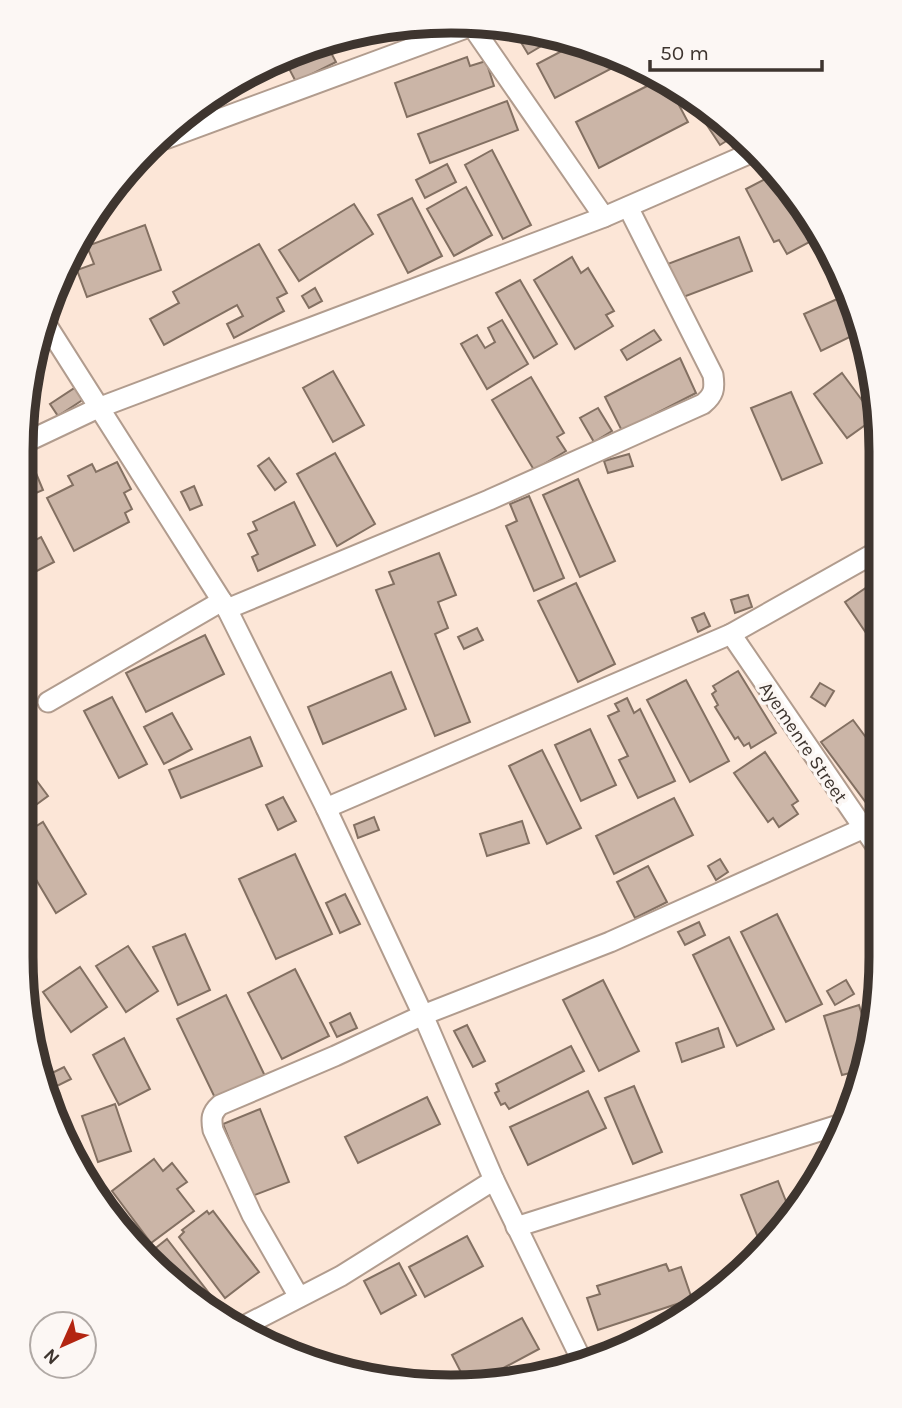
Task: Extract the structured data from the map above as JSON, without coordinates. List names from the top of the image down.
{
  "streets": {
    "street": ["Ayemenre Street"]
  },
  "scale_bar": "50 m",
  "north": "bottom left"
}
